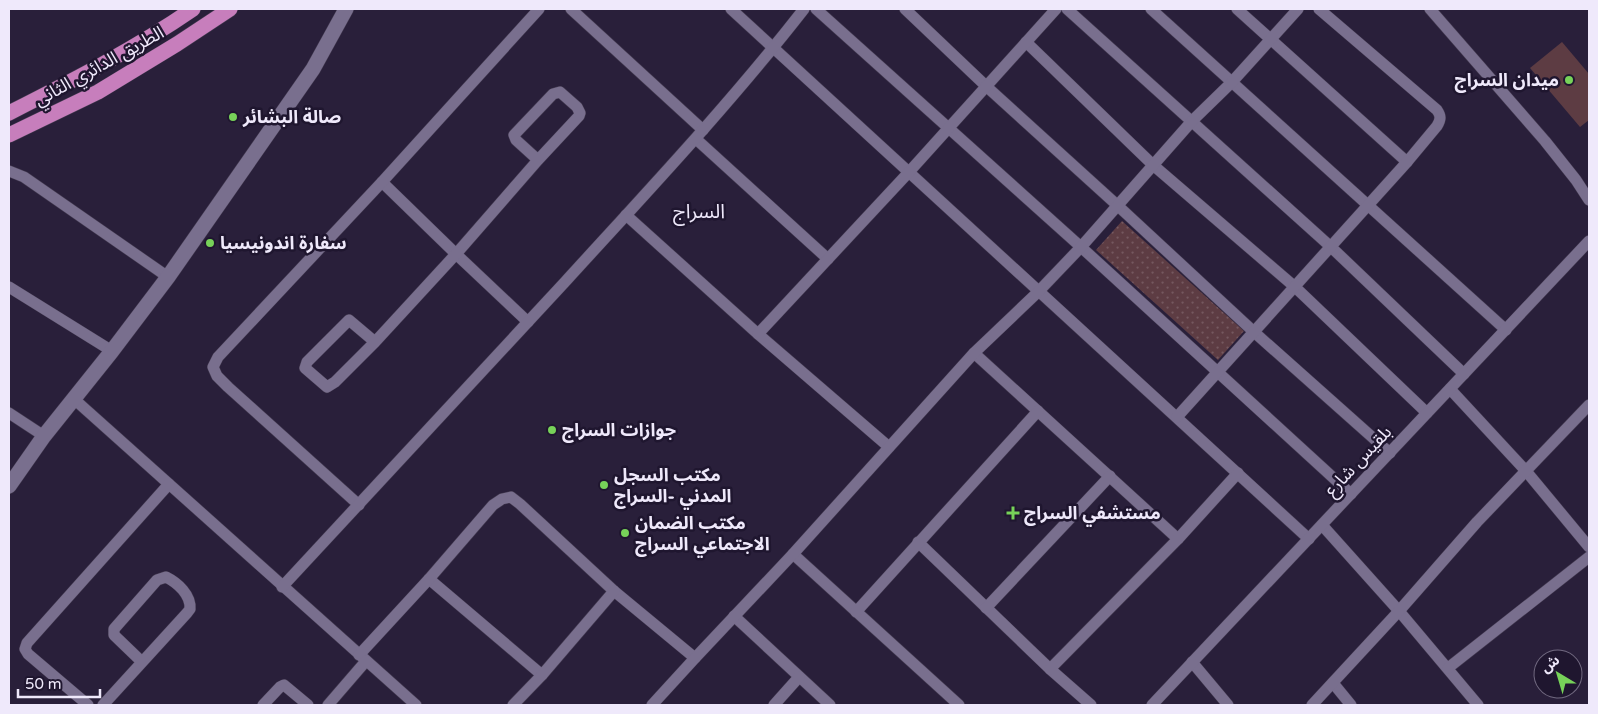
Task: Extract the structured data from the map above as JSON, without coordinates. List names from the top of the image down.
{
  "streets": {
    "highway": ["الطريق الدائري الثاني"],
    "street": ["بلقيس شارع"]
  },
  "districts": ["السراج"],
  "places": {
    "other": [
      "ميدان السراج",
      "صالة البشائر",
      "سفارة اندونيسيا",
      "جوازات السراج",
      "مكتب السجل المدني -السراج",
      "مكتب الضمان الاجتماعي السراج"
    ],
    "health": ["مستشفي السراج"]
  },
  "scale_bar": "50 m",
  "north": "top left"
}
